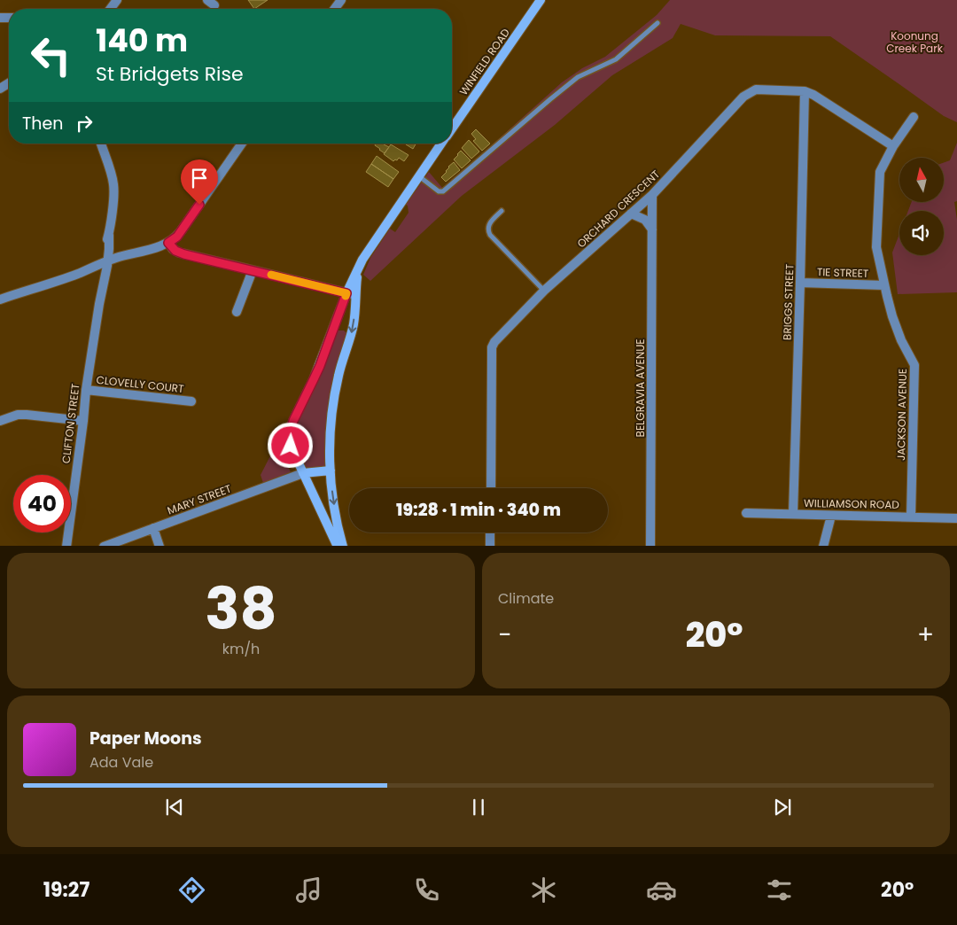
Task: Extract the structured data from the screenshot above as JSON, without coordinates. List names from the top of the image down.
{
  "streets": {
    "street": [
      "WINFIELD ROAD",
      "ORCHARD CRESCENT",
      "TIE STREET",
      "BRIGGS STREET",
      "CLOVELLY COURT",
      "BELGRAVIA AVENUE",
      "JACKSON AVENUE",
      "CLIFTON STREET",
      "MARY STREET",
      "WILLIAMSON ROAD"
    ]
  },
  "crossings": [
    ["WINFIELD ROAD", "MARY STREET"],
    ["ORCHARD CRESCENT", "BRIGGS STREET"],
    ["ORCHARD CRESCENT", "BELGRAVIA AVENUE"],
    ["ORCHARD CRESCENT", "JACKSON AVENUE"],
    ["TIE STREET", "BRIGGS STREET"],
    ["TIE STREET", "JACKSON AVENUE"],
    ["BRIGGS STREET", "WILLIAMSON ROAD"],
    ["CLOVELLY COURT", "CLIFTON STREET"],
    ["JACKSON AVENUE", "WILLIAMSON ROAD"]
  ],
  "parks": ["Koonung Creek Park"],
  "north": "top",
  "page": {
    "turn": ["140 m", "St Bridgets Rise"],
    "then": "Then",
    "limit": "40",
    "trip": "19:28 · 1 min · 340 m",
    "tile": [
      ["38", "km/h"],
      "Climate"
    ],
    "heat": ["−", "20°", "+"],
    "song": ["Paper Moons", "Ada Vale"],
    "tabs": ["19:27", "20°"]
  }
}
